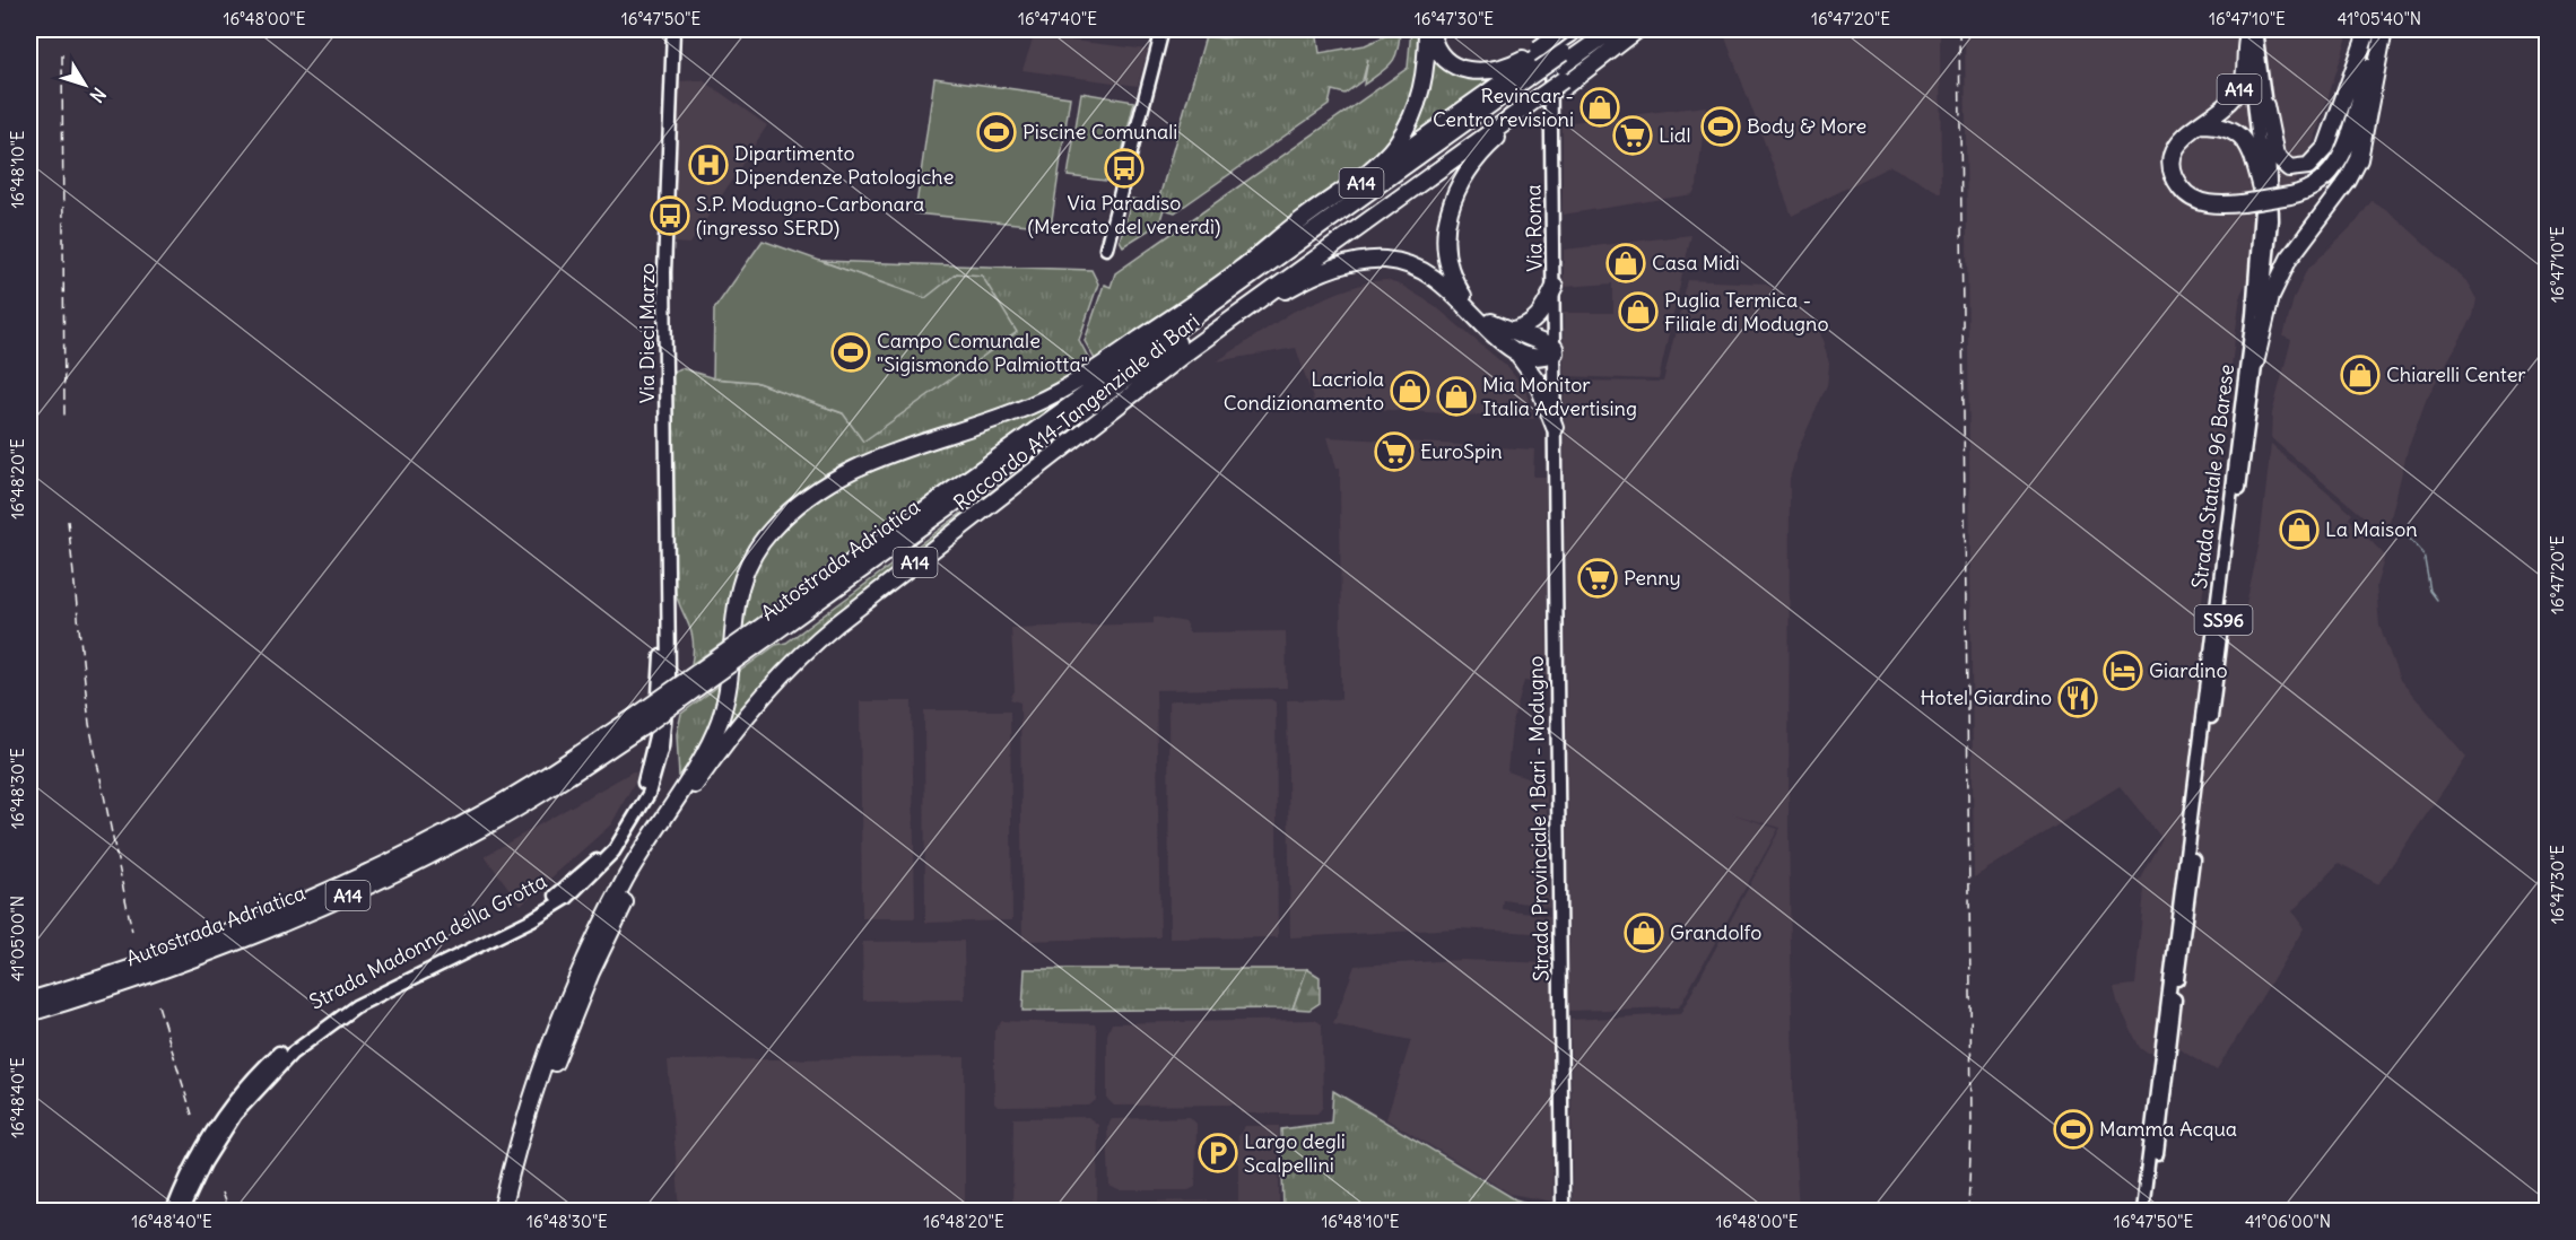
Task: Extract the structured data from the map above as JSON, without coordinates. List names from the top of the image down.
{
  "streets": {
    "highway": ["A14", "Raccordo A14-Tangenziale di Bari", "Autostrada Adriatica"],
    "main road": [
      "Via Roma",
      "Via Dieci Marzo",
      "Strada Statale 96 Barese",
      "SS96",
      "Strada Provinciale 1 Bari - Modugno",
      "Strada Madonna della Grotta"
    ]
  },
  "crossings": [
    ["A14", "Via Roma"],
    ["A14", "Raccordo A14-Tangenziale di Bari"],
    ["A14", "Strada Statale 96 Barese"],
    ["Via Roma", "Raccordo A14-Tangenziale di Bari"],
    ["Via Roma", "Strada Provinciale 1 Bari - Modugno"],
    ["Via Dieci Marzo", "Strada Madonna della Grotta"],
    ["Raccordo A14-Tangenziale di Bari", "Autostrada Adriatica"]
  ],
  "places": {
    "shop": [
      "Revincar - Centro revisioni",
      "Casa Midì",
      "Puglia Termica - Filiale di Modugno",
      "Chiarelli Center",
      "Lacriola Condizionamento",
      "Mia Monitor Italia Advertising",
      "La Maison",
      "Grandolfo"
    ],
    "sports": [
      "Body & More",
      "Piscine Comunali",
      "Campo Comunale \"Sigismondo Palmiotta\"",
      "Mamma Acqua"
    ],
    "supermarket": ["Lidl", "EuroSpin", "Penny"],
    "hospital": ["Dipartimento Dipendenze Patologiche"],
    "bus stop": ["Via Paradiso (Mercato del venerdì)", "S.P. Modugno-Carbonara (ingresso SERD)"],
    "hotel": ["Giardino"],
    "restaurant": ["Hotel Giardino"],
    "parking": ["Largo degli Scalpellini"]
  },
  "north": "bottom right",
  "coordinates": [
    "16°48'00\"E",
    "16°47'50\"E",
    "16°47'40\"E",
    "16°47'30\"E",
    "16°47'20\"E",
    "16°47'10\"E",
    "41°05'40\"N",
    "16°48'10\"E",
    "16°48'20\"E",
    "16°48'30\"E",
    "41°05'00\"N",
    "16°48'40\"E",
    "41°06'00\"N"
  ]
}
